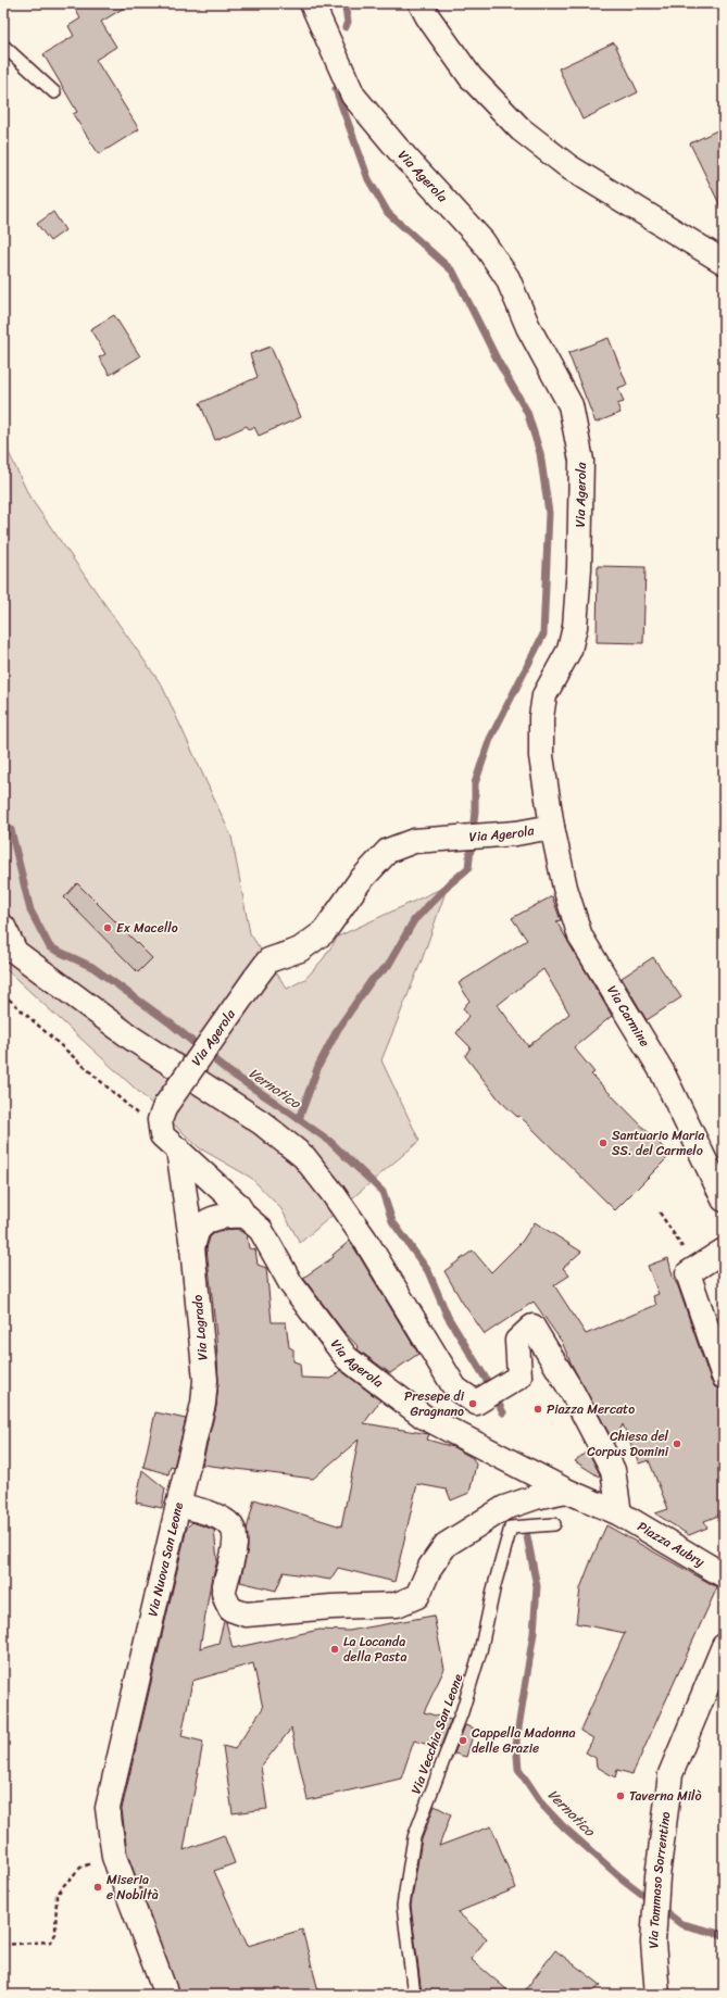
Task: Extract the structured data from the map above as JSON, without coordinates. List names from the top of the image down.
{
  "streets": {
    "street": [
      "Via Agerola",
      "Via Carmine",
      "Via Logrado",
      "Piazza Aubry",
      "Via Nuova San Leone",
      "Via Tommaso Sorrentino"
    ],
    "lane": ["Via Vecchia San Leone"]
  },
  "crossings": [
    ["Via Agerola", "Via Carmine"],
    ["Via Agerola", "Via Logrado"],
    ["Via Agerola", "Via Nuova San Leone"],
    ["Via Logrado", "Via Nuova San Leone"]
  ],
  "water": ["Vernotico"],
  "places": [
    "Ex Macello",
    "Santuario Maria SS. del Carmelo",
    "Presepe di Gragnano",
    "Piazza Mercato",
    "Chiesa del Corpus Domini",
    "La Locanda della Pasta",
    "Cappella Madonna delle Grazie",
    "Taverna Milò",
    "Miseria e Nobiltà"
  ]
}
